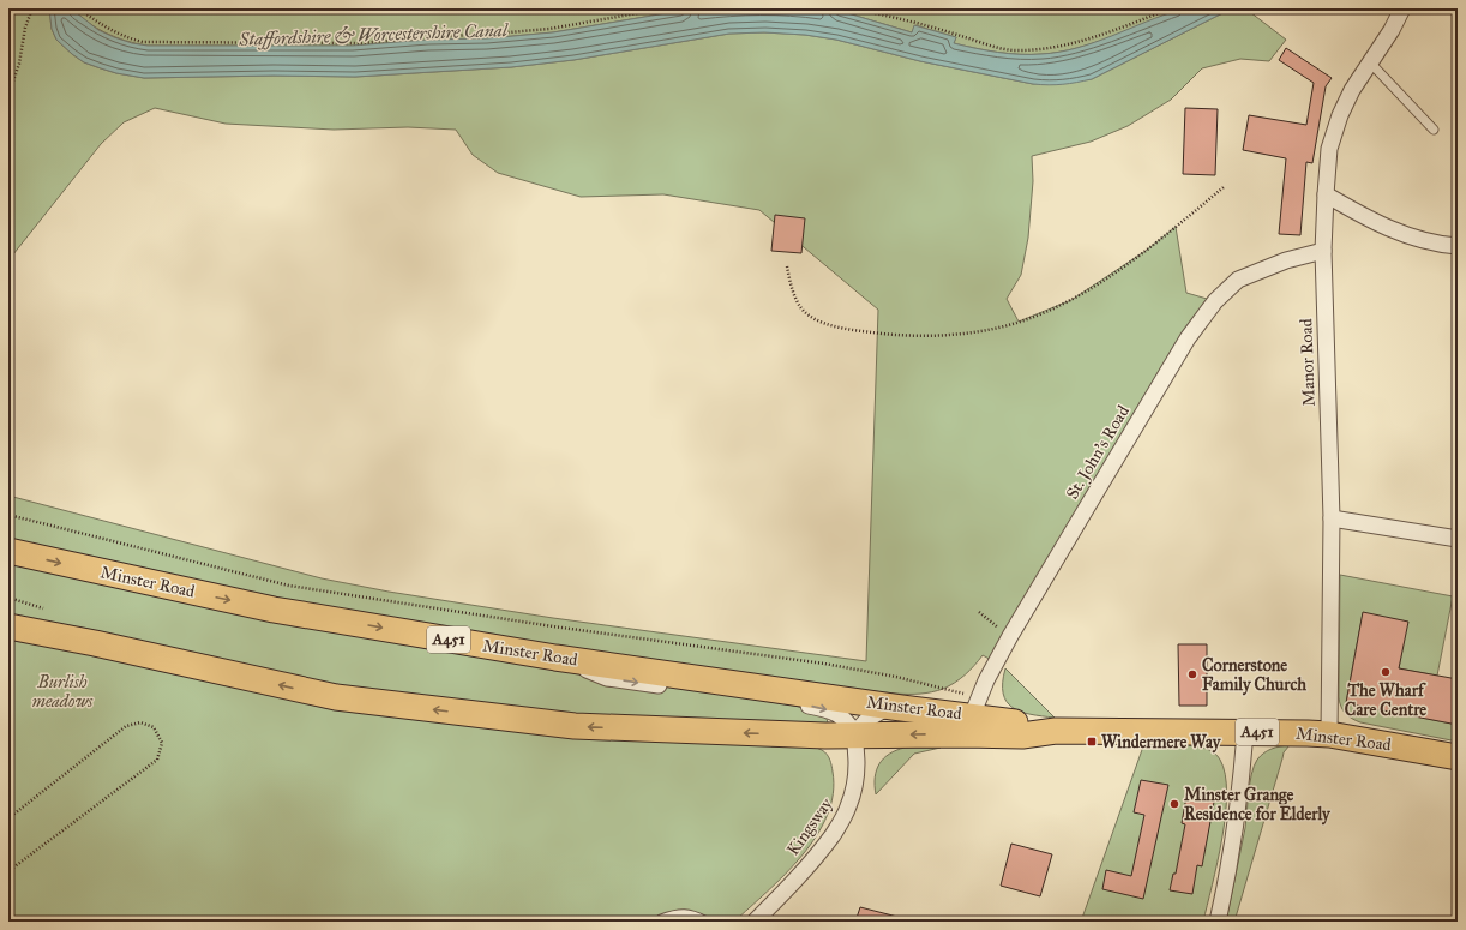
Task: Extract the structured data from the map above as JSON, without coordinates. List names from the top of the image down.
{
  "streets": {
    "main road": ["Minster Road", "A451"],
    "street": ["Manor Road", "St. John's Road", "Kingsway"]
  },
  "crossings": [
    ["Manor Road", "St. John's Road"],
    ["Manor Road", "Minster Road"],
    ["St. John's Road", "Minster Road"],
    ["Minster Road", "Kingsway"]
  ],
  "water": ["Staffordshire & Worcestershire Canal"],
  "parks": ["Burlish meadows"],
  "places": {
    "other": ["The Wharf Care Centre", "Cornerstone Family Church", "Minster Grange Residence for Elderly"],
    "transit": ["Windermere Way"]
  }
}
